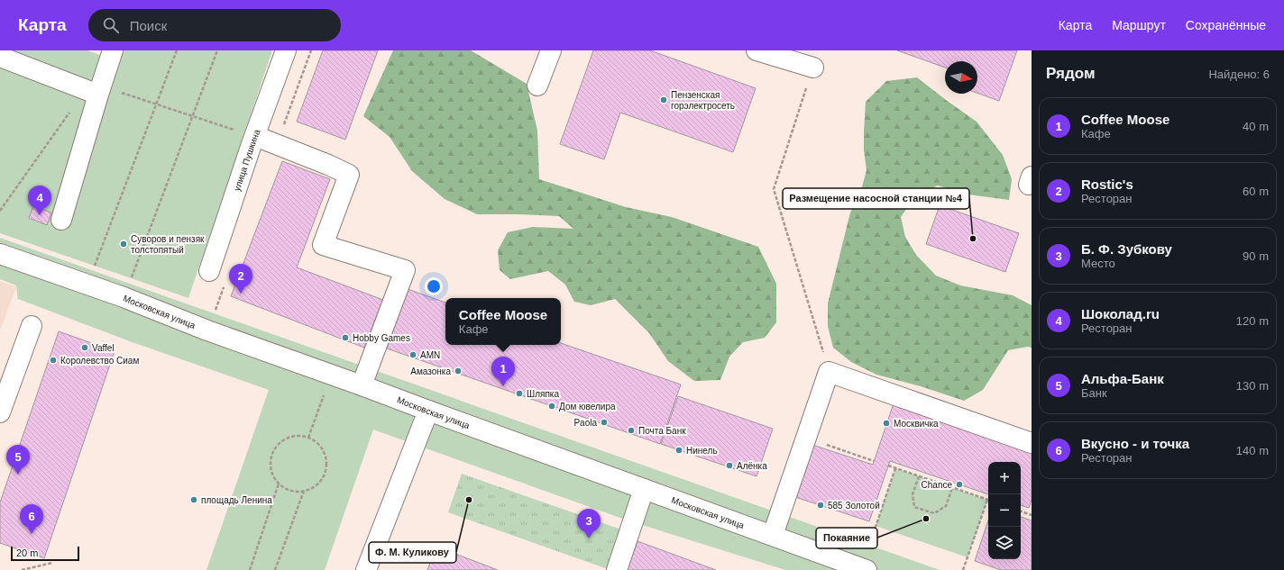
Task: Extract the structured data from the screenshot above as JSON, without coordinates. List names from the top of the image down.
{
  "streets": {
    "street": ["улица Пушкина", "Московская улица"]
  },
  "places": [
    "Пензенская горэлектросеть",
    "Размещение насосной станции №4",
    "Суворов и пензяк толстопятый",
    "Hobby Games",
    "Vaffel",
    "AMN",
    "Королевство Сиам",
    "Амазонка",
    "Шляпка",
    "Дом ювелира",
    "Paola",
    "Москвичка",
    "Почта Банк",
    "Нинель",
    "Алёнка",
    "Chance",
    "площадь Ленина",
    "Ф. М. Куликову",
    "585 Золотой",
    "Покаяние"
  ],
  "scale_bar": "20 m",
  "north": "right",
  "page": {
    "header": "Карта",
    "search": "Поиск",
    "nav": ["Карта", "Маршрут", "Сохранённые"],
    "heading": ["Рядом", "Найдено: 6"],
    "list": [
      {
        "mark": "1",
        "name": "Coffee Moose",
        "note": "Кафе",
        "value": "40 m"
      },
      {
        "mark": "2",
        "name": "Rostic's",
        "note": "Ресторан",
        "value": "60 m"
      },
      {
        "mark": "3",
        "name": "Б. Ф. Зубкову",
        "note": "Место",
        "value": "90 m"
      },
      {
        "mark": "4",
        "name": "Шоколад.ru",
        "note": "Ресторан",
        "value": "120 m"
      },
      {
        "mark": "5",
        "name": "Альфа-Банк",
        "note": "Банк",
        "value": "130 m"
      },
      {
        "mark": "6",
        "name": "Вкусно - и точка",
        "note": "Ресторан",
        "value": "140 m"
      }
    ],
    "pins": [
      "4",
      "2",
      "1",
      "5",
      "6",
      "3"
    ],
    "popup": ["Coffee Moose", "Кафе"],
    "map_buttons": ["+", "−"],
    "scale": "20 m"
  }
}
